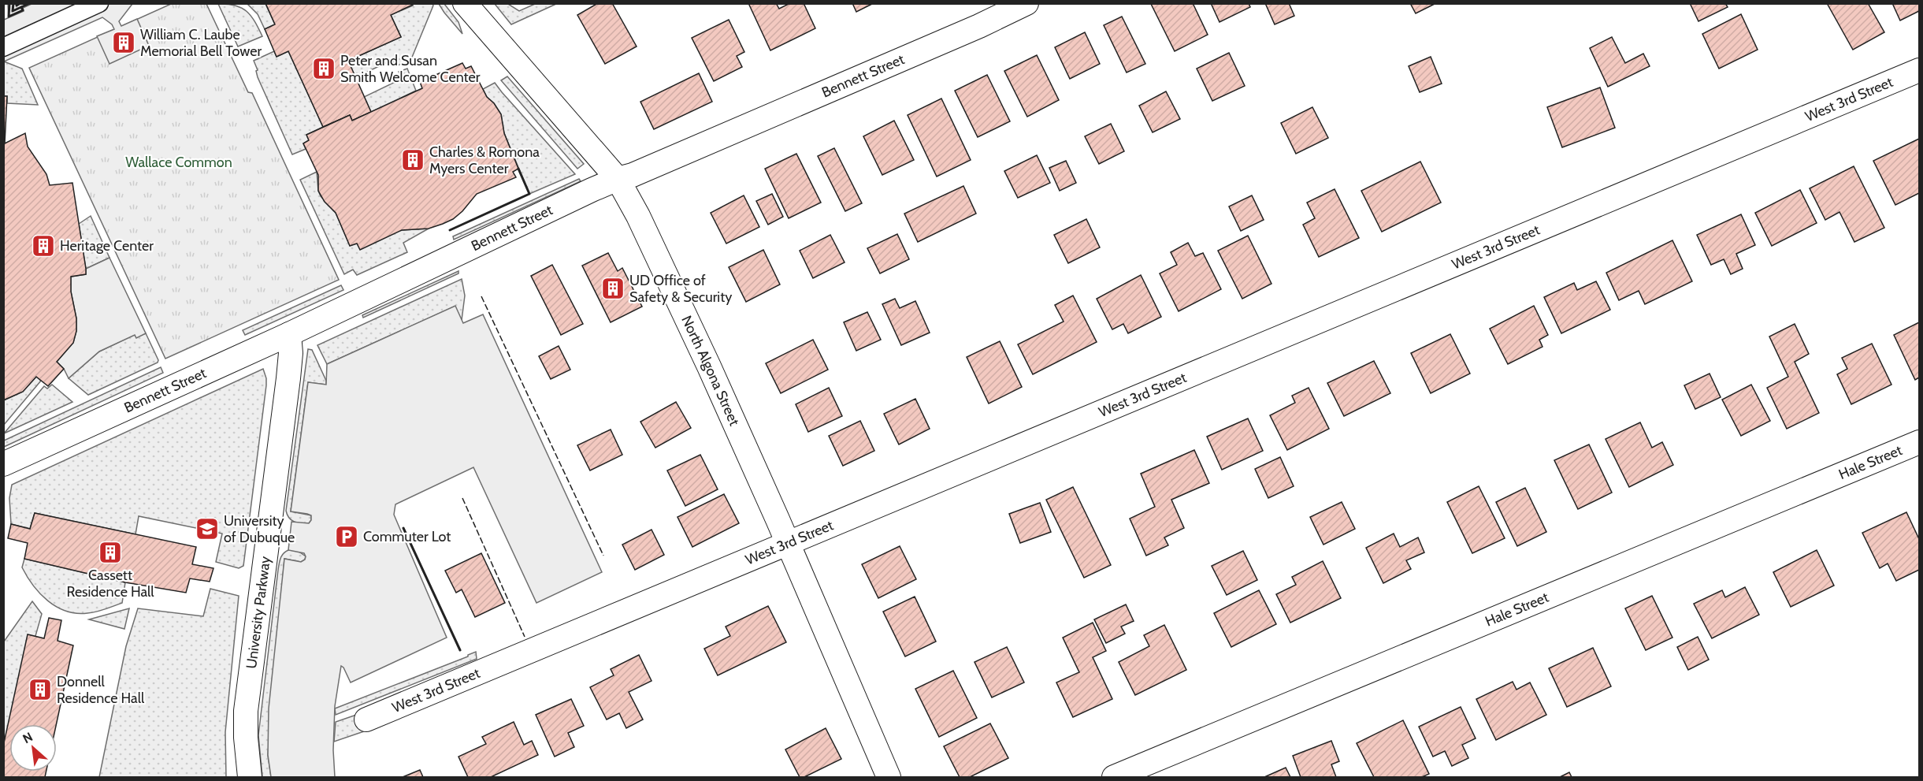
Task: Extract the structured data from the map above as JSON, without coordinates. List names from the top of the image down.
{
  "streets": {
    "street": [
      "Bennett Street",
      "West 3rd Street",
      "North Algona Street",
      "Hale Street",
      "University Parkway"
    ]
  },
  "crossings": [
    ["Bennett Street", "North Algona Street"],
    ["Bennett Street", "University Parkway"],
    ["West 3rd Street", "North Algona Street"]
  ],
  "parks": ["Wallace Common"],
  "places": {
    "building": [
      "William C. Laube Memorial Bell Tower",
      "Peter and Susan Smith Welcome Center",
      "Charles & Romona Myers Center",
      "Heritage Center",
      "UD Office of Safety & Security",
      "Cassett Residence Hall",
      "Donnell Residence Hall"
    ],
    "school or university": ["University of Dubuque"],
    "parking": ["Commuter Lot"]
  },
  "north": "top left"
}
